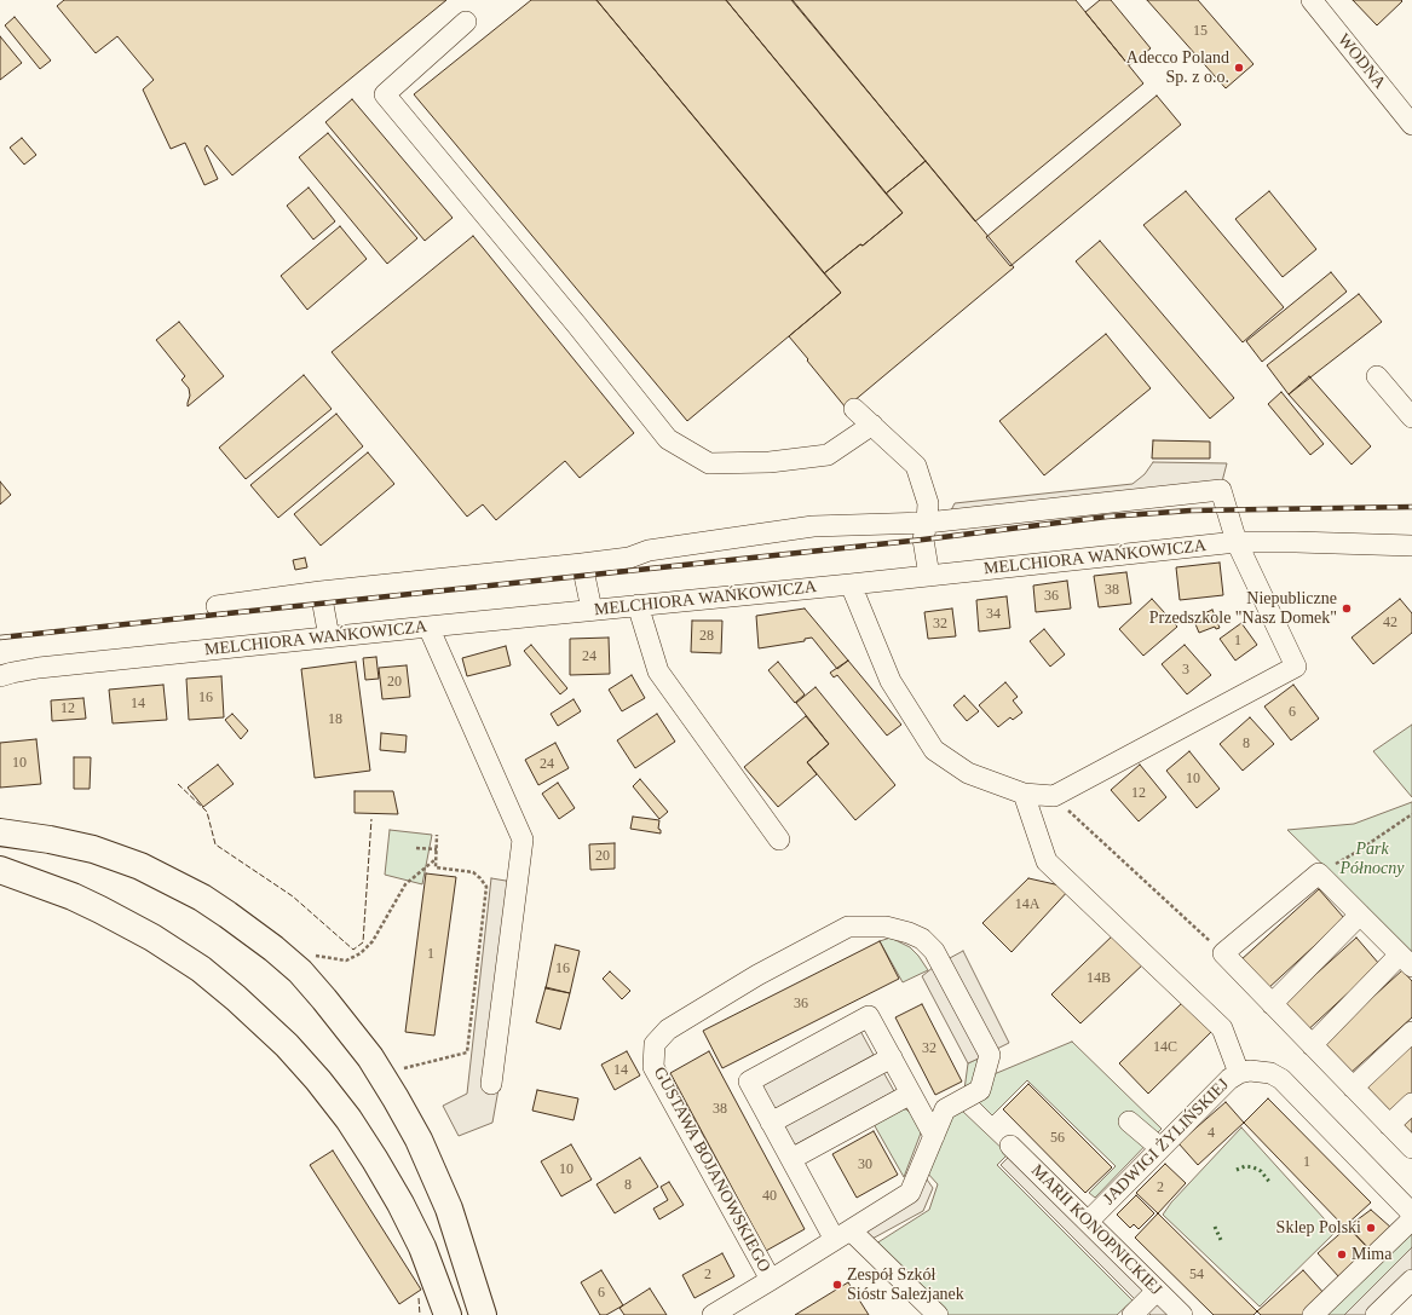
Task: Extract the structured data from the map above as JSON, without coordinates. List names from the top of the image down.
{
  "streets": {
    "street": [
      "WODNA",
      "MELCHIORA WAŃKOWICZA",
      "JADWIGI ŻYLIŃSKIEJ",
      "GUSTAWA BOJANOWSKIEGO",
      "MARII KONOPNICKIEJ"
    ]
  },
  "crossings": [
    ["JADWIGI ŻYLIŃSKIEJ", "MARII KONOPNICKIEJ"]
  ],
  "parks": ["Park Północny"],
  "places": [
    "Adecco Poland Sp. z o.o.",
    "Niepubliczne Przedszkole \"Nasz Domek\"",
    "Sklep Polski",
    "Mima",
    "Zespół Szkół Sióstr Salezjanek"
  ],
  "house_numbers": [
    "15",
    "38",
    "36",
    "34",
    "42",
    "32",
    "28",
    "1",
    "24",
    "3",
    "20",
    "16",
    "14",
    "12",
    "6",
    "18",
    "8",
    "10",
    "24",
    "10",
    "12",
    "20",
    "14A",
    "1",
    "16",
    "14B",
    "36",
    "14C",
    "32",
    "14",
    "38",
    "4",
    "56",
    "1",
    "30",
    "10",
    "8",
    "2",
    "40",
    "2",
    "54",
    "6"
  ]
}
